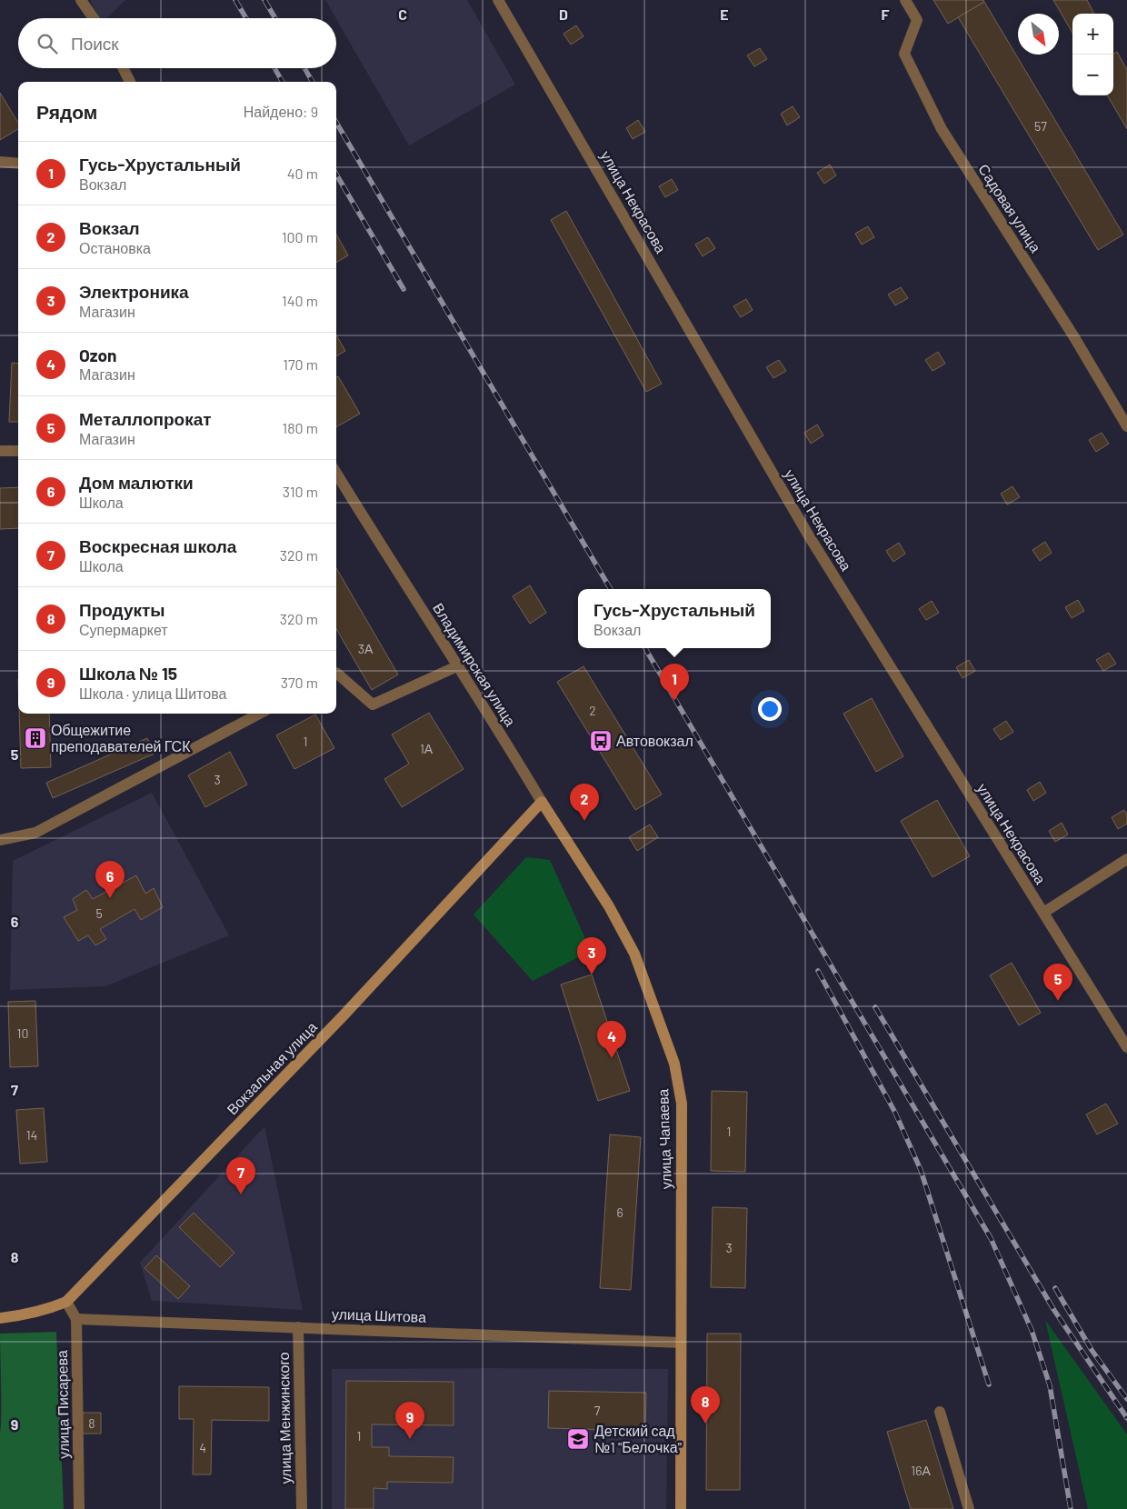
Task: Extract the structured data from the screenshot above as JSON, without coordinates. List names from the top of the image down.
{
  "streets": {
    "main road": ["Вокзальная улица", "улица Чапаева"],
    "street": [
      "улица Некрасова",
      "Садовая улица",
      "Владимирская улица",
      "улица Шитова",
      "улица Писарева",
      "улица Менжинского"
    ]
  },
  "crossings": [
    ["Владимирская улица", "Вокзальная улица"],
    ["Владимирская улица", "улица Чапаева"],
    ["Вокзальная улица", "улица Чапаева"],
    ["Вокзальная улица", "улица Писарева"],
    ["улица Чапаева", "улица Шитова"],
    ["улица Шитова", "улица Писарева"],
    ["улица Шитова", "улица Менжинского"]
  ],
  "places": {
    "building": ["Общежитие преподавателей ГСК"],
    "bus stop": ["Автовокзал"],
    "school or university": ["Детский сад №1 \"Белочка\""]
  },
  "house_numbers": [
    "57",
    "3А",
    "2",
    "1",
    "1А",
    "3",
    "5",
    "10",
    "1",
    "14",
    "6",
    "3",
    "7",
    "8",
    "1",
    "4",
    "16А"
  ],
  "north": "bottom right",
  "page": {
    "map_buttons": ["+", "−"],
    "search": "Поиск",
    "heading": ["Рядом", "Найдено: 9"],
    "list": [
      {
        "mark": "1",
        "name": "Гусь-Хрустальный",
        "note": "Вокзал",
        "value": "40 m"
      },
      {
        "mark": "2",
        "name": "Вокзал",
        "note": "Остановка",
        "value": "100 m"
      },
      {
        "mark": "3",
        "name": "Электроника",
        "note": "Магазин",
        "value": "140 m"
      },
      {
        "mark": "4",
        "name": "Ozon",
        "note": "Магазин",
        "value": "170 m"
      },
      {
        "mark": "5",
        "name": "Металлопрокат",
        "note": "Магазин",
        "value": "180 m"
      },
      {
        "mark": "6",
        "name": "Дом малютки",
        "note": "Школа",
        "value": "310 m"
      },
      {
        "mark": "7",
        "name": "Воскресная школа",
        "note": "Школа",
        "value": "320 m"
      },
      {
        "mark": "8",
        "name": "Продукты",
        "note": "Супермаркет",
        "value": "320 m"
      },
      {
        "mark": "9",
        "name": "Школа № 15",
        "note": "Школа · улица Шитова",
        "value": "370 m"
      }
    ],
    "popup": ["Гусь-Хрустальный", "Вокзал"],
    "pins": [
      "1",
      "2",
      "6",
      "3",
      "5",
      "4",
      "7",
      "8",
      "9"
    ]
  },
  "grid": {
    "columns": [
      "C",
      "D",
      "E",
      "F"
    ],
    "rows": [
      "5",
      "6",
      "7",
      "8",
      "9"
    ]
  }
}
